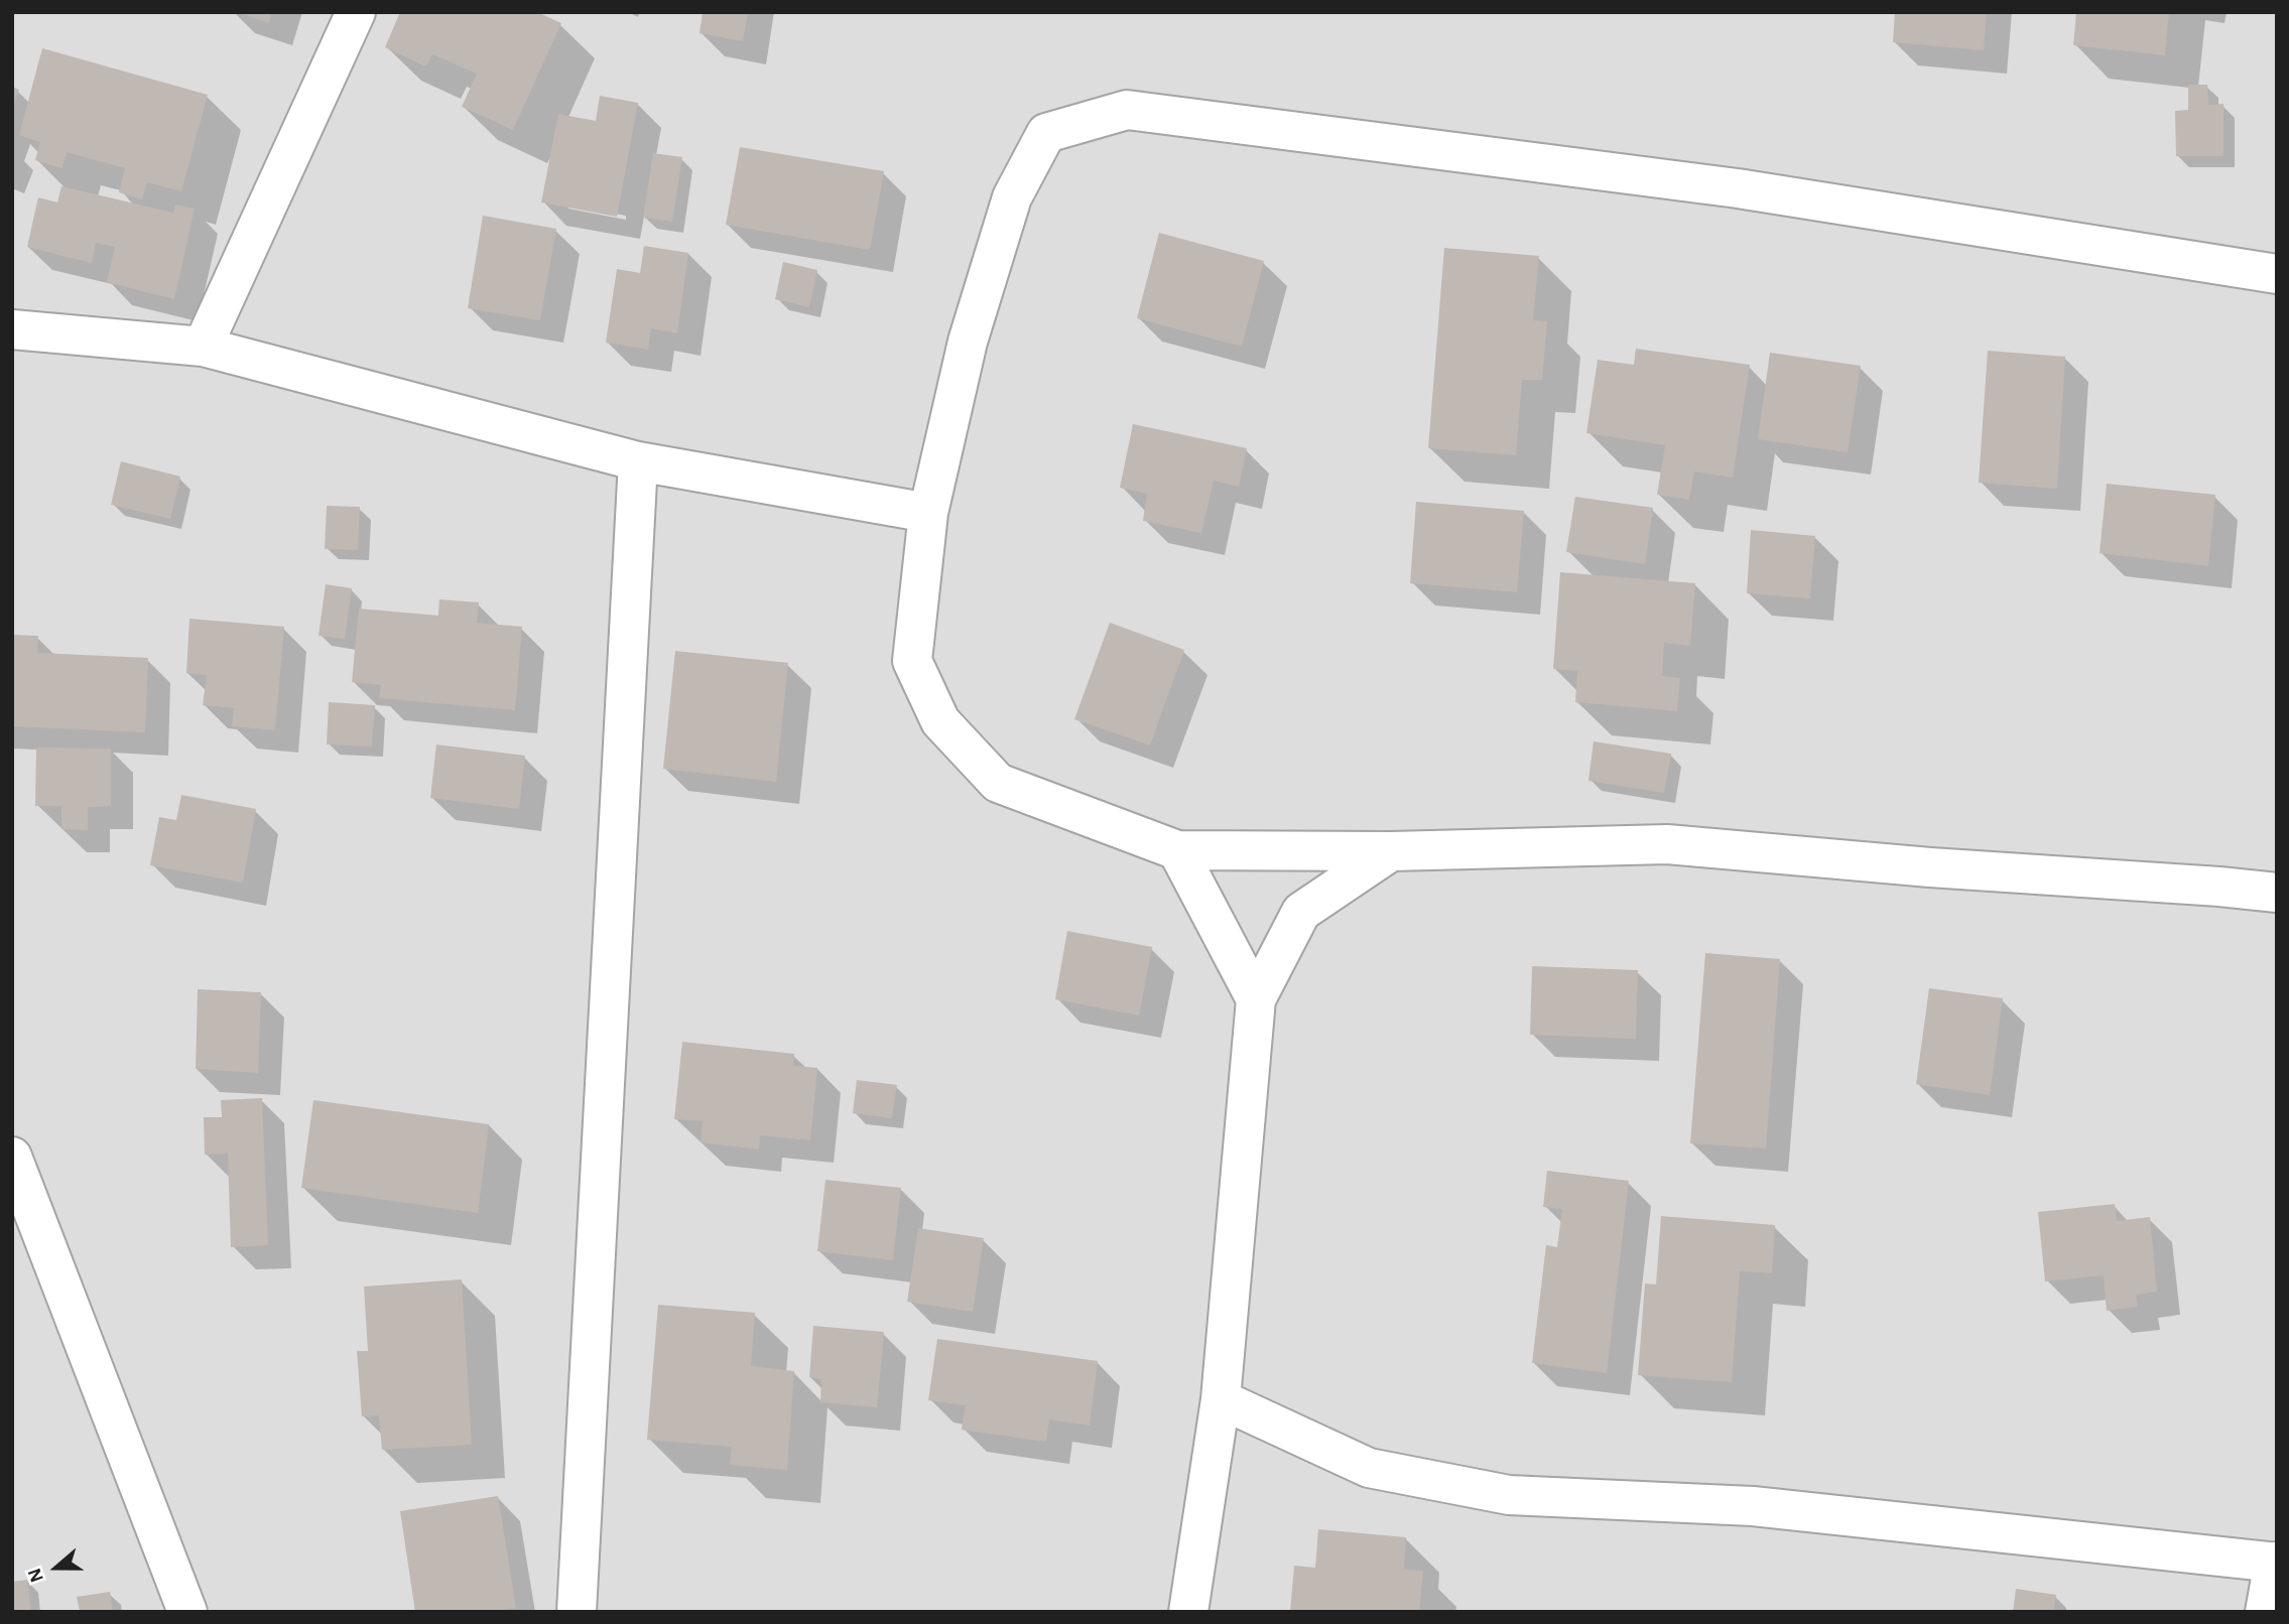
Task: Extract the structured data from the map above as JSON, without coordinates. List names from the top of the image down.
{
  "north": "left"
}
